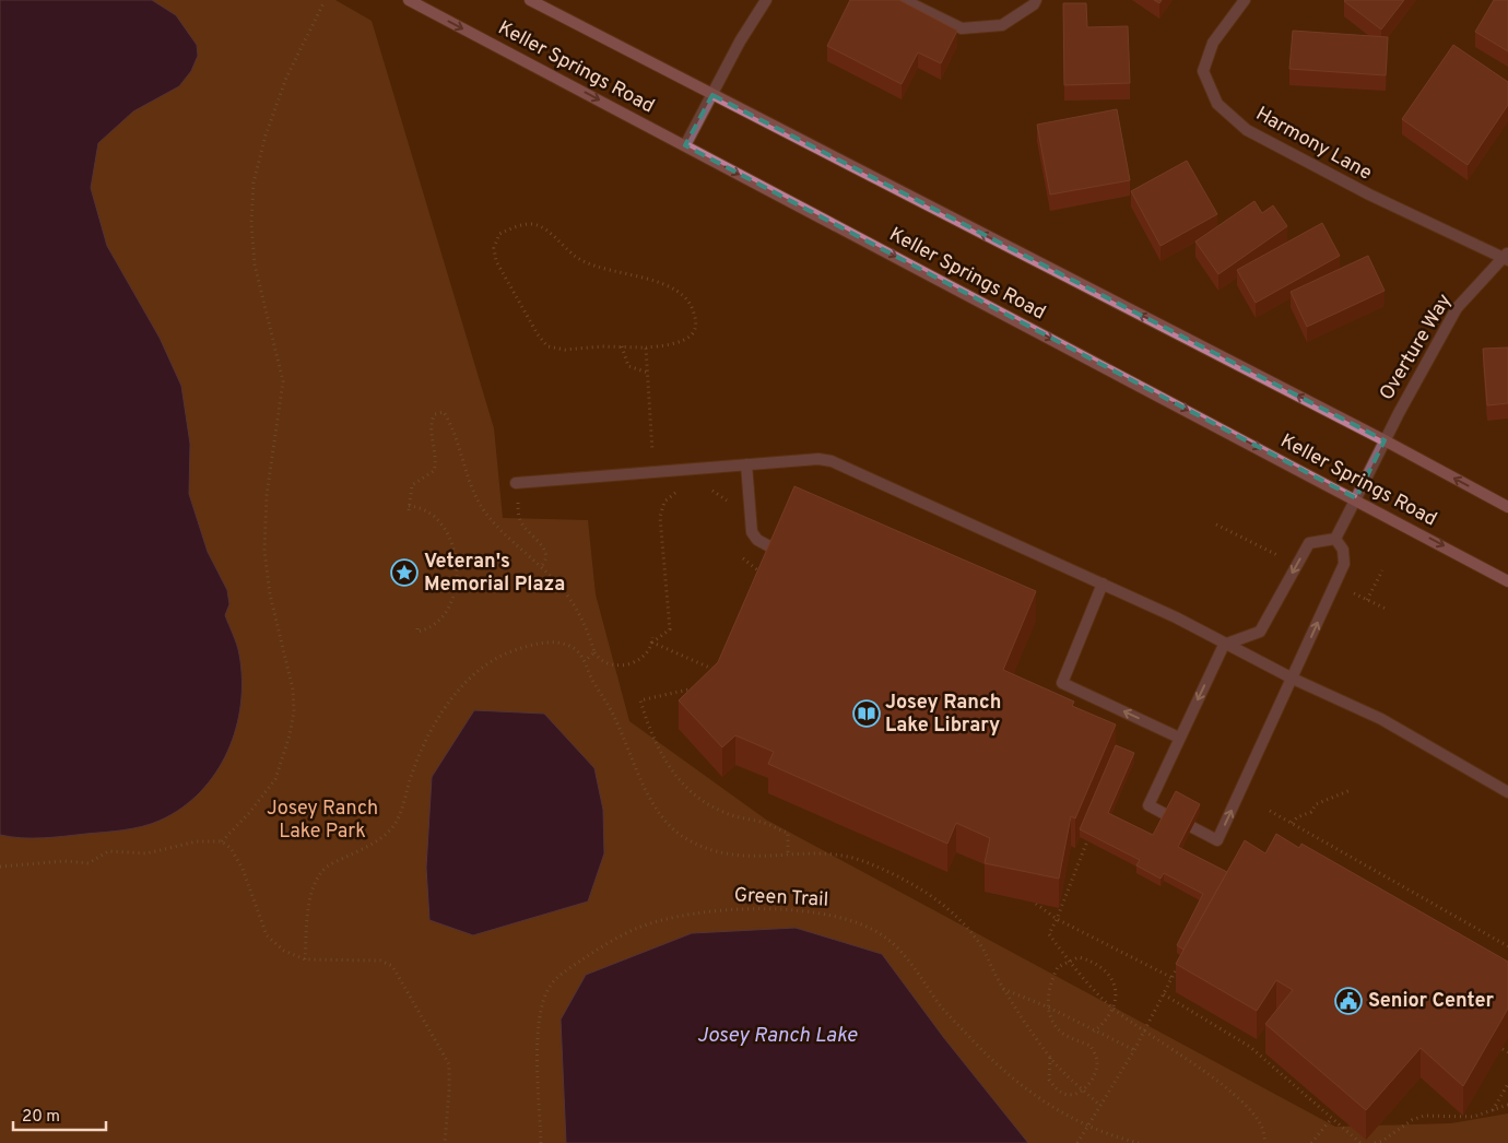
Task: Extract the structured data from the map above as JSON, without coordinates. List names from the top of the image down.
{
  "streets": {
    "main road": ["Keller Springs Road"],
    "street": ["Harmony Lane", "Overture Way"],
    "path": ["Green Trail"]
  },
  "crossings": [
    ["Keller Springs Road", "Overture Way"],
    ["Harmony Lane", "Overture Way"]
  ],
  "water": ["Josey Ranch Lake"],
  "parks": ["Josey Ranch Lake Park"],
  "places": {
    "place": ["Veteran's Memorial Plaza"],
    "library": ["Josey Ranch Lake Library"],
    "public building": ["Senior Center"]
  },
  "scale_bar": "20 m"
}
